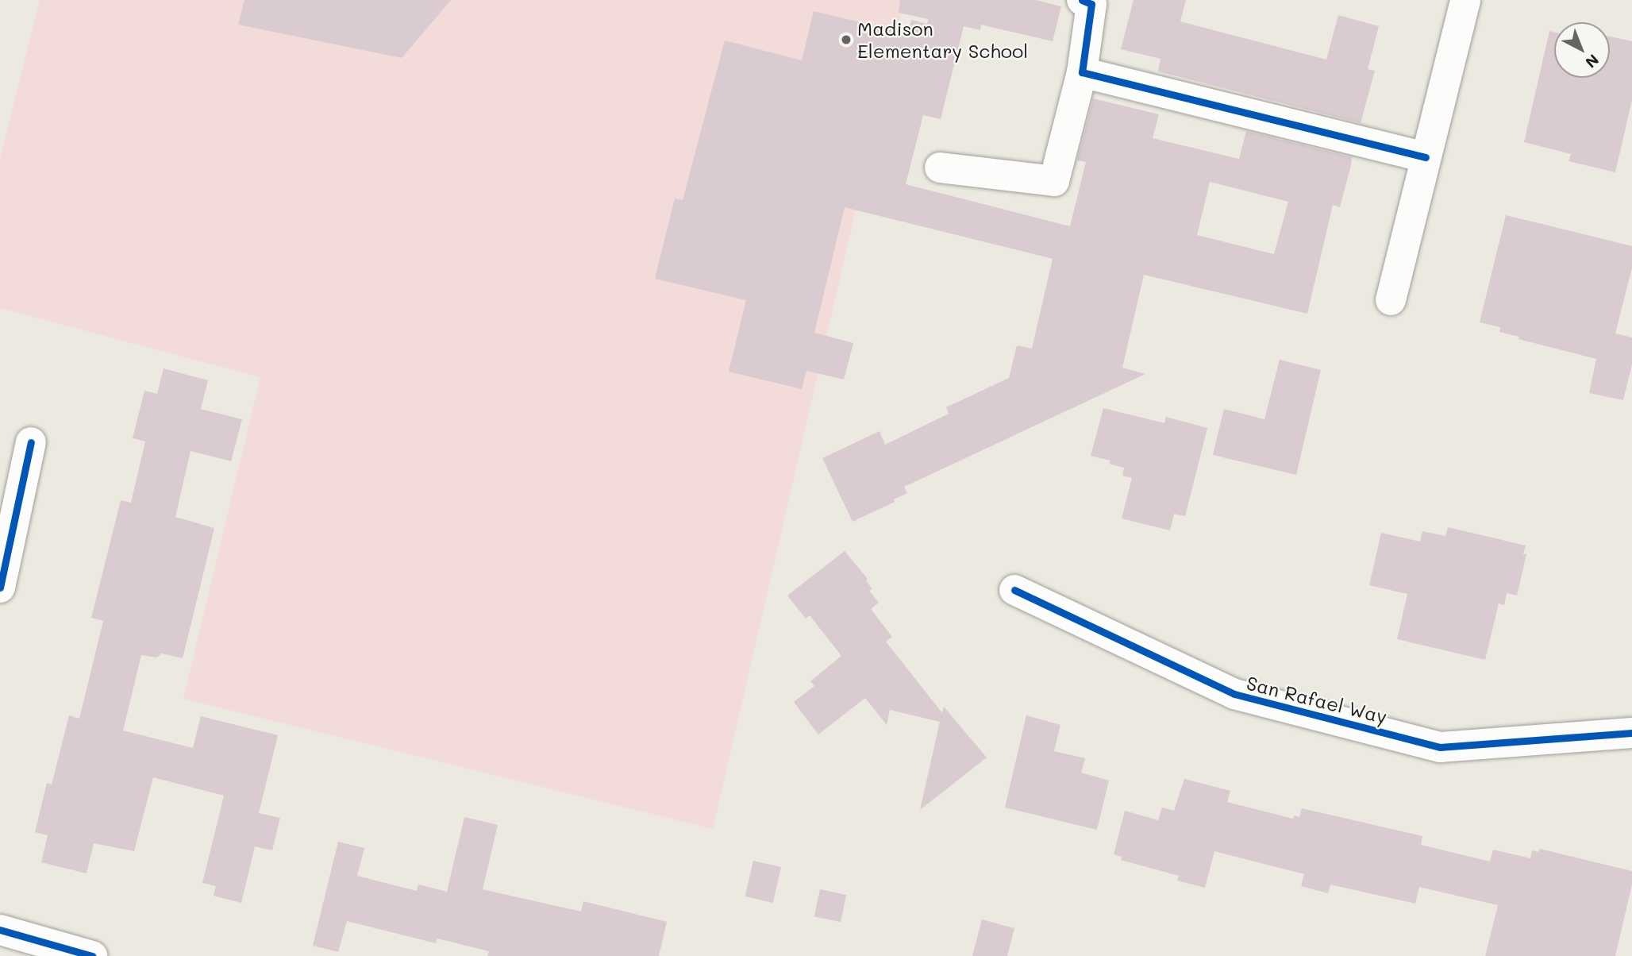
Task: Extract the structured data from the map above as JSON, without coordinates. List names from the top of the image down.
{
  "streets": {
    "street": ["San Rafael Way"]
  },
  "places": ["Madison Elementary School"],
  "north": "bottom right"
}
